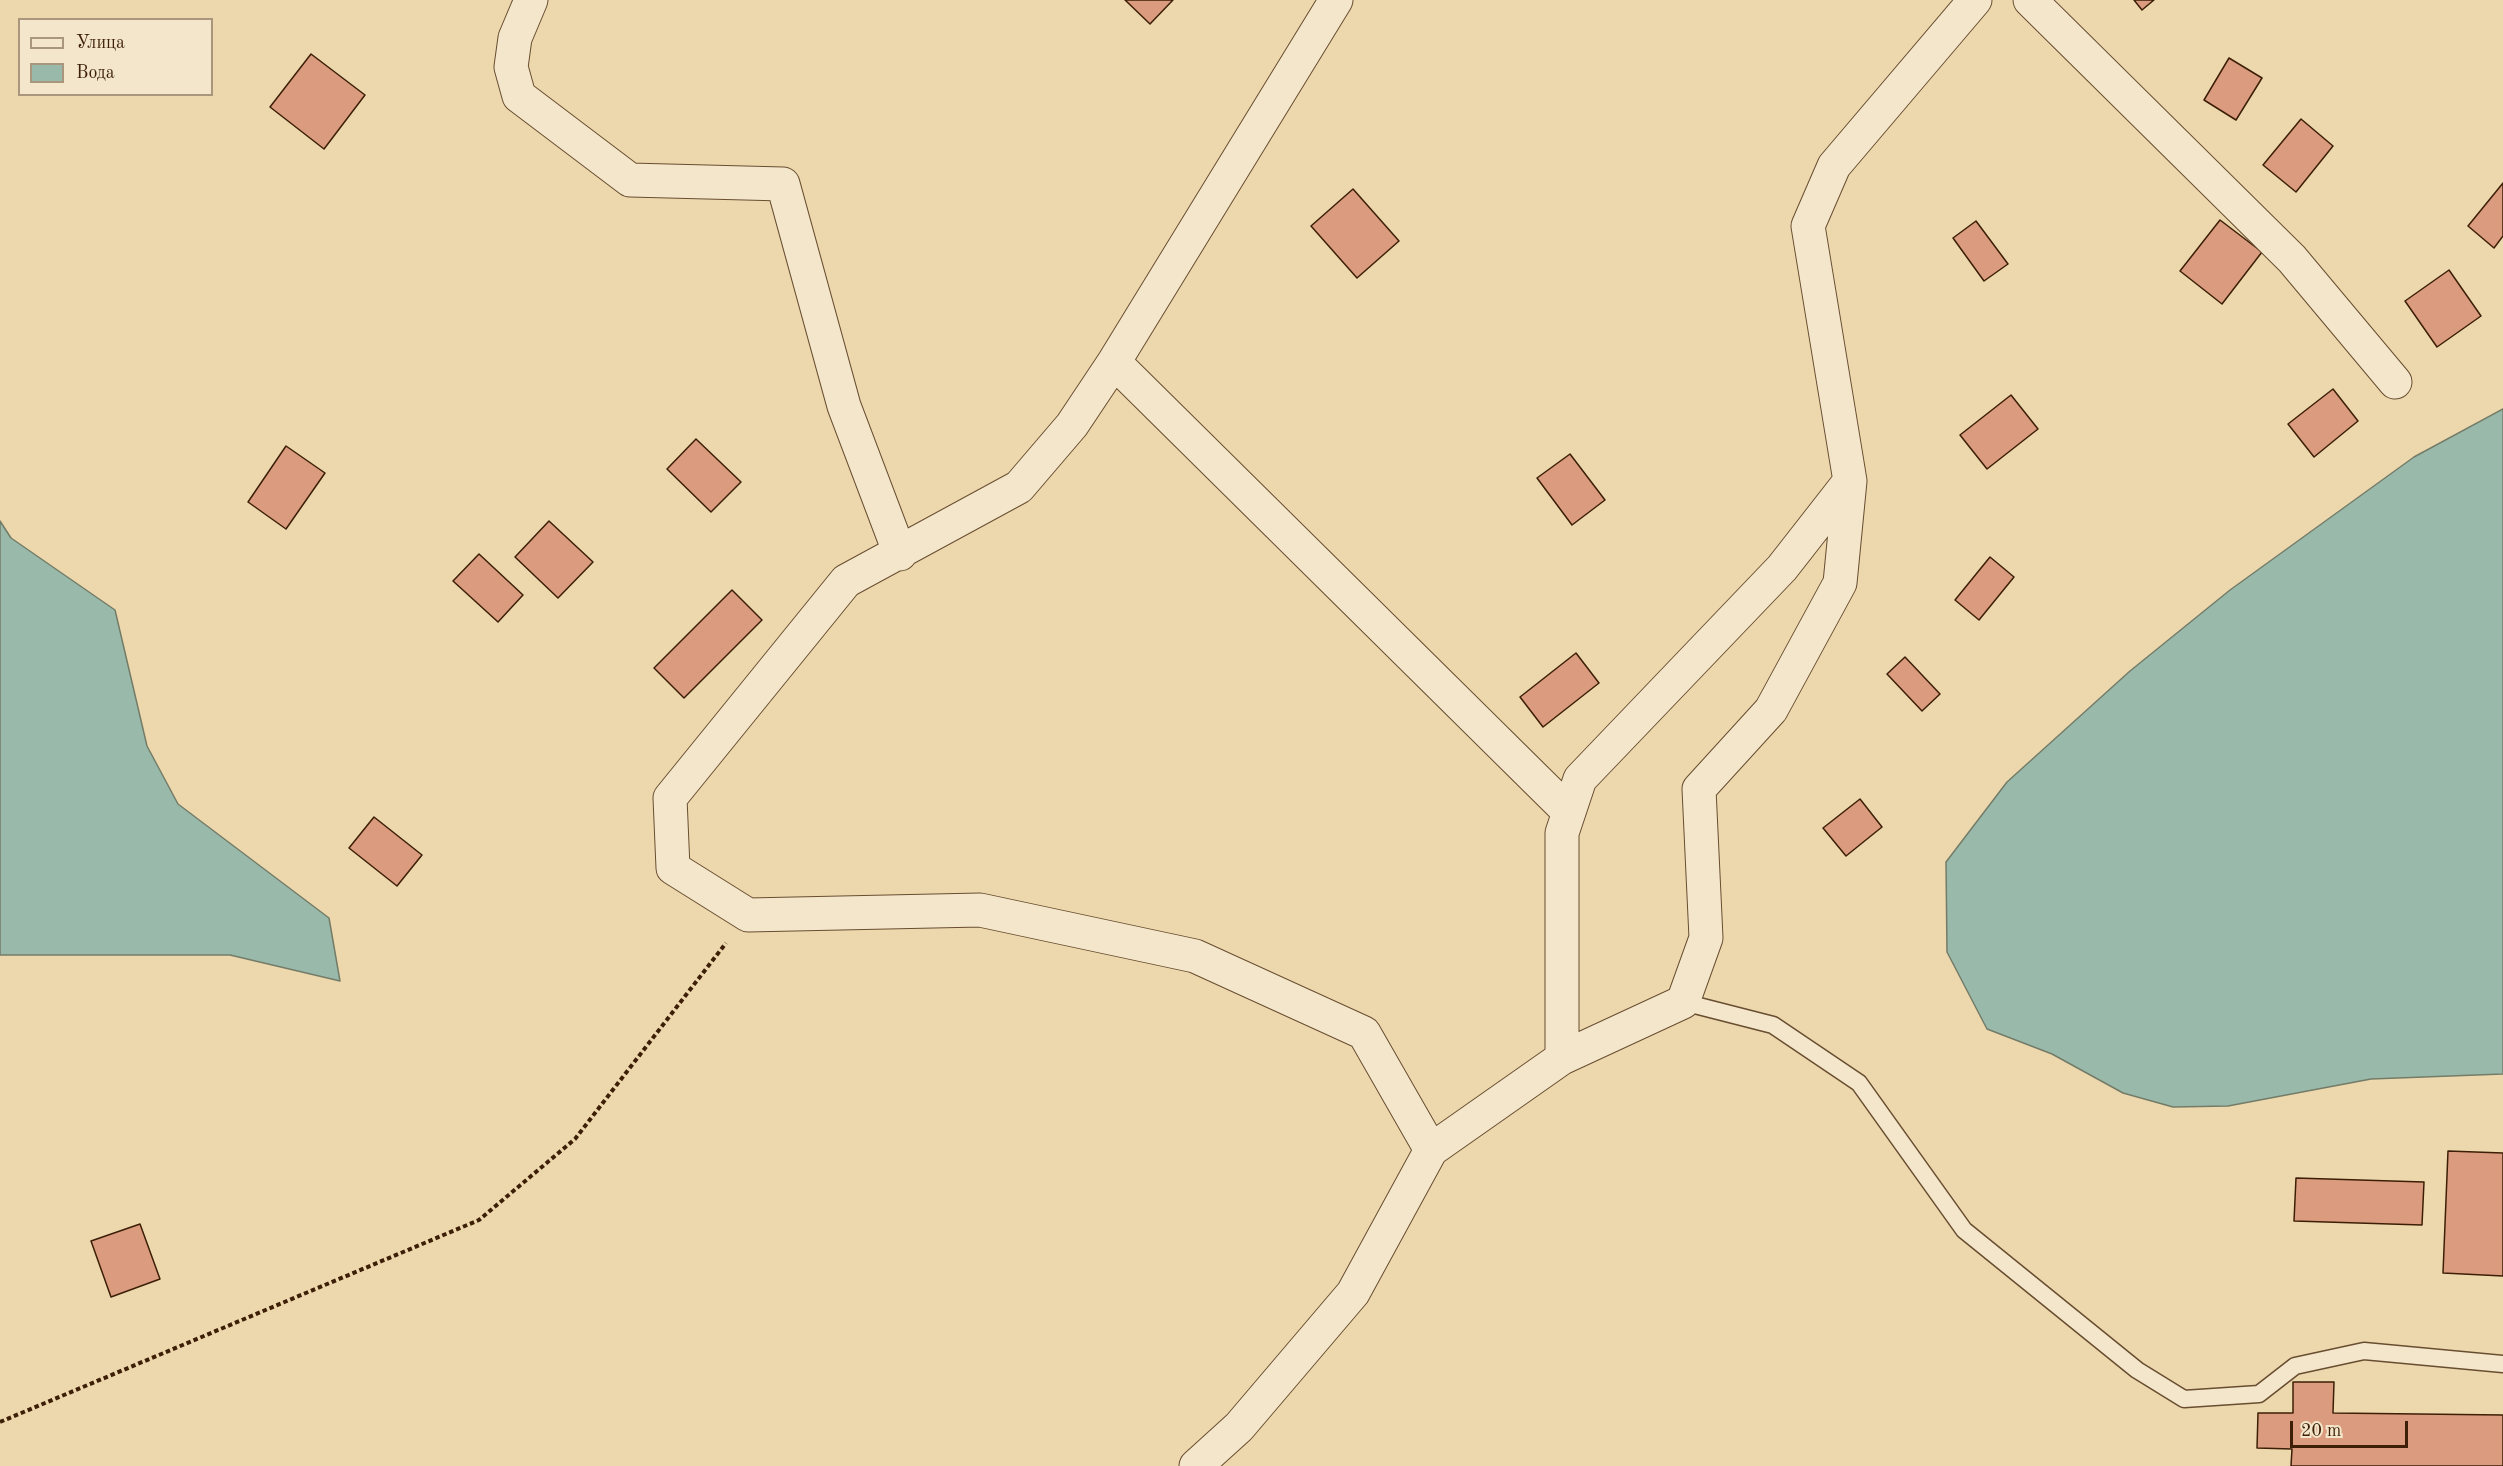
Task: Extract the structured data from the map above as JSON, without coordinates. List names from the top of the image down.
{
  "legend": ["Улица", "Вода"],
  "scale_bar": "20 m"
}
